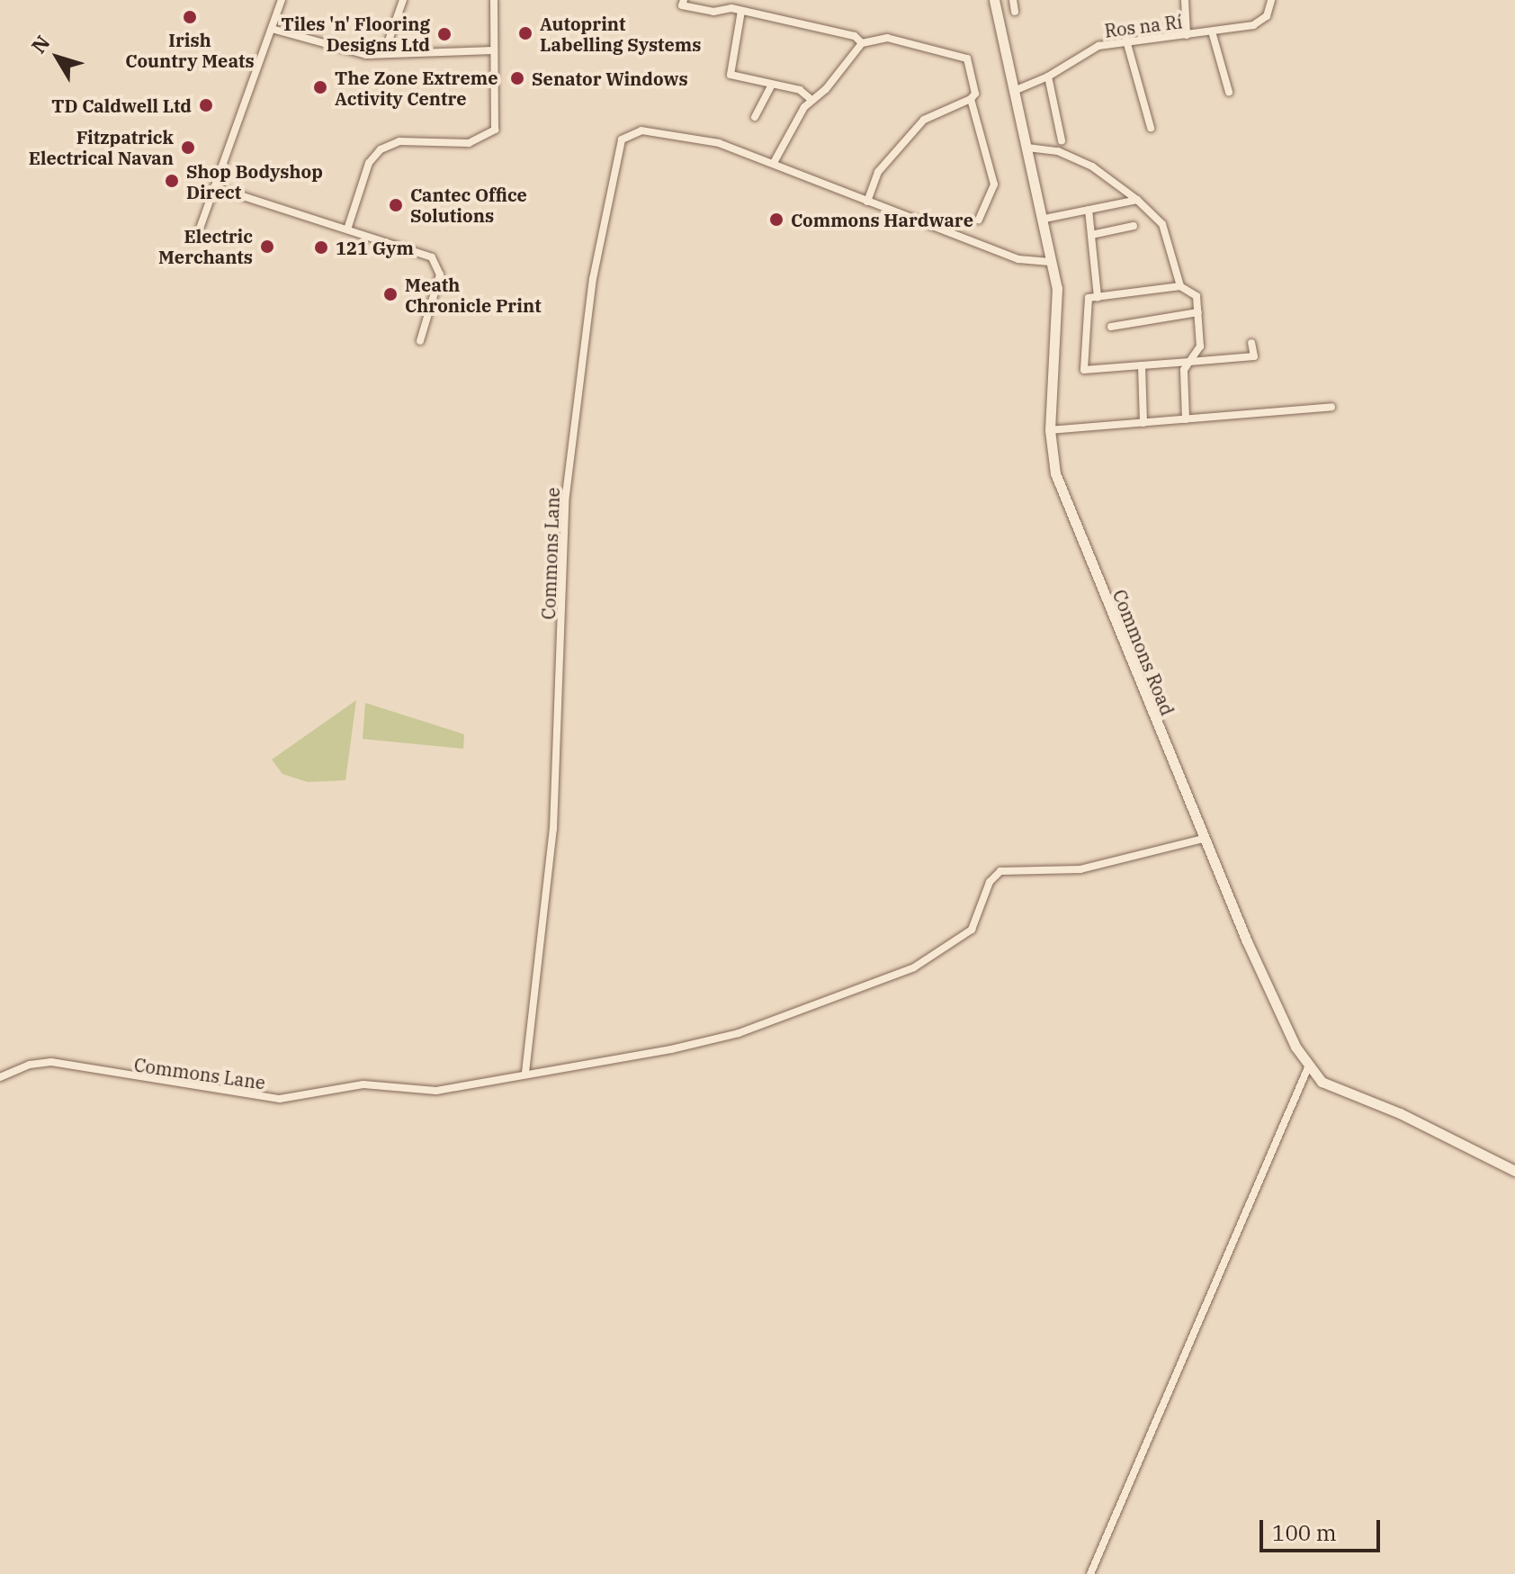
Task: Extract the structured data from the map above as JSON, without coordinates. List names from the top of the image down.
{
  "streets": {
    "street": ["Ros na Rí", "Commons Lane", "Commons Road"]
  },
  "crossings": [
    ["Ros na Rí", "Commons Road"],
    ["Commons Lane", "Commons Road"]
  ],
  "places": [
    "Irish Country Meats",
    "Autoprint Labelling Systems",
    "Tiles 'n' Flooring Designs Ltd",
    "Senator Windows",
    "The Zone Extreme Activity Centre",
    "TD Caldwell Ltd",
    "Fitzpatrick Electrical Navan",
    "Shop Bodyshop Direct",
    "Cantec Office Solutions",
    "Commons Hardware",
    "Electric Merchants",
    "121 Gym",
    "Meath Chronicle Print"
  ],
  "scale_bar": "100 m",
  "north": "top left"
}
